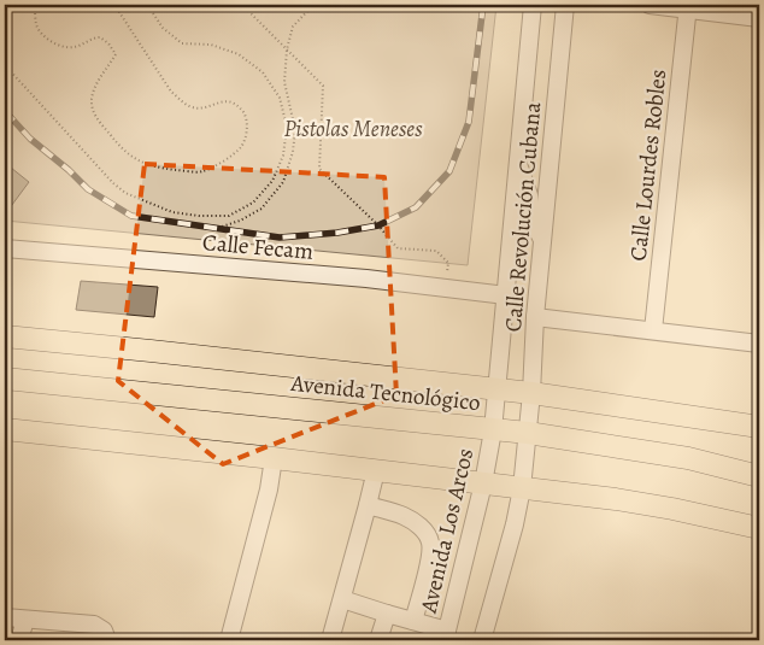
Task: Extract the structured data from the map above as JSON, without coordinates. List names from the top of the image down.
{
  "streets": {
    "main road": ["Avenida Tecnológico"],
    "street": [
      "Calle Lourdes Robles",
      "Calle Revolución Cubana",
      "Calle Fecam",
      "Avenida Los Arcos"
    ]
  },
  "crossings": [
    ["Calle Revolución Cubana", "Calle Fecam"],
    ["Calle Revolución Cubana", "Avenida Tecnológico"],
    ["Calle Revolución Cubana", "Avenida Los Arcos"],
    ["Avenida Tecnológico", "Avenida Los Arcos"]
  ],
  "parks": ["Pistolas Meneses"]
}
